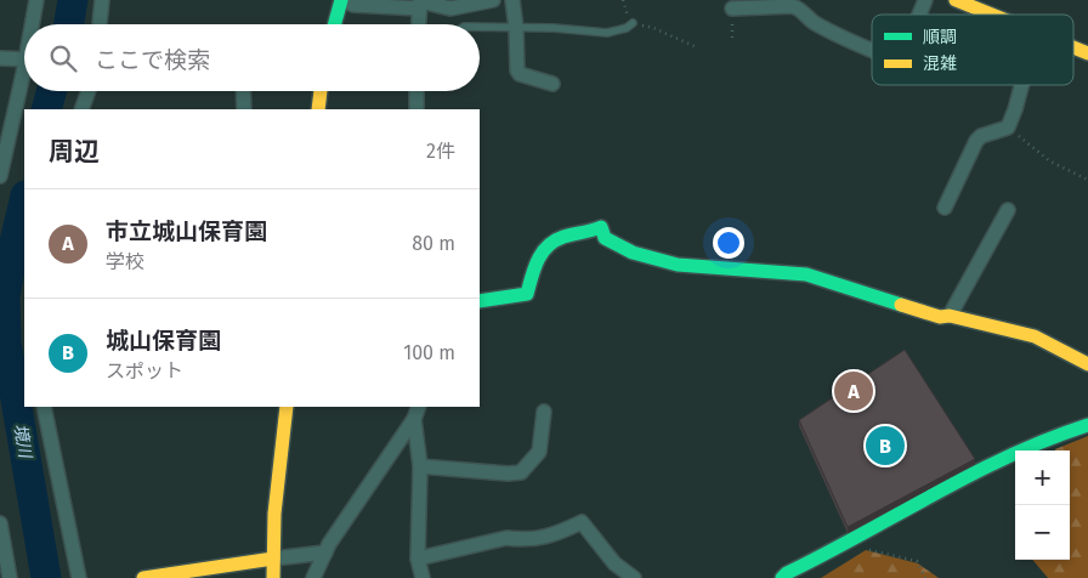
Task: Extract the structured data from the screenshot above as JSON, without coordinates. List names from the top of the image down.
{
  "water": ["境川"],
  "legend": ["順調", "混雑"],
  "page": {
    "search": "ここで検索",
    "heading": ["周辺", "2件"],
    "list": [
      {
        "mark": "A",
        "name": "市立城山保育園",
        "note": "学校",
        "value": "80 m"
      },
      {
        "mark": "B",
        "name": "城山保育園",
        "note": "スポット",
        "value": "100 m"
      }
    ],
    "pins": ["A", "B"],
    "map_buttons": ["+", "−"]
  }
}
